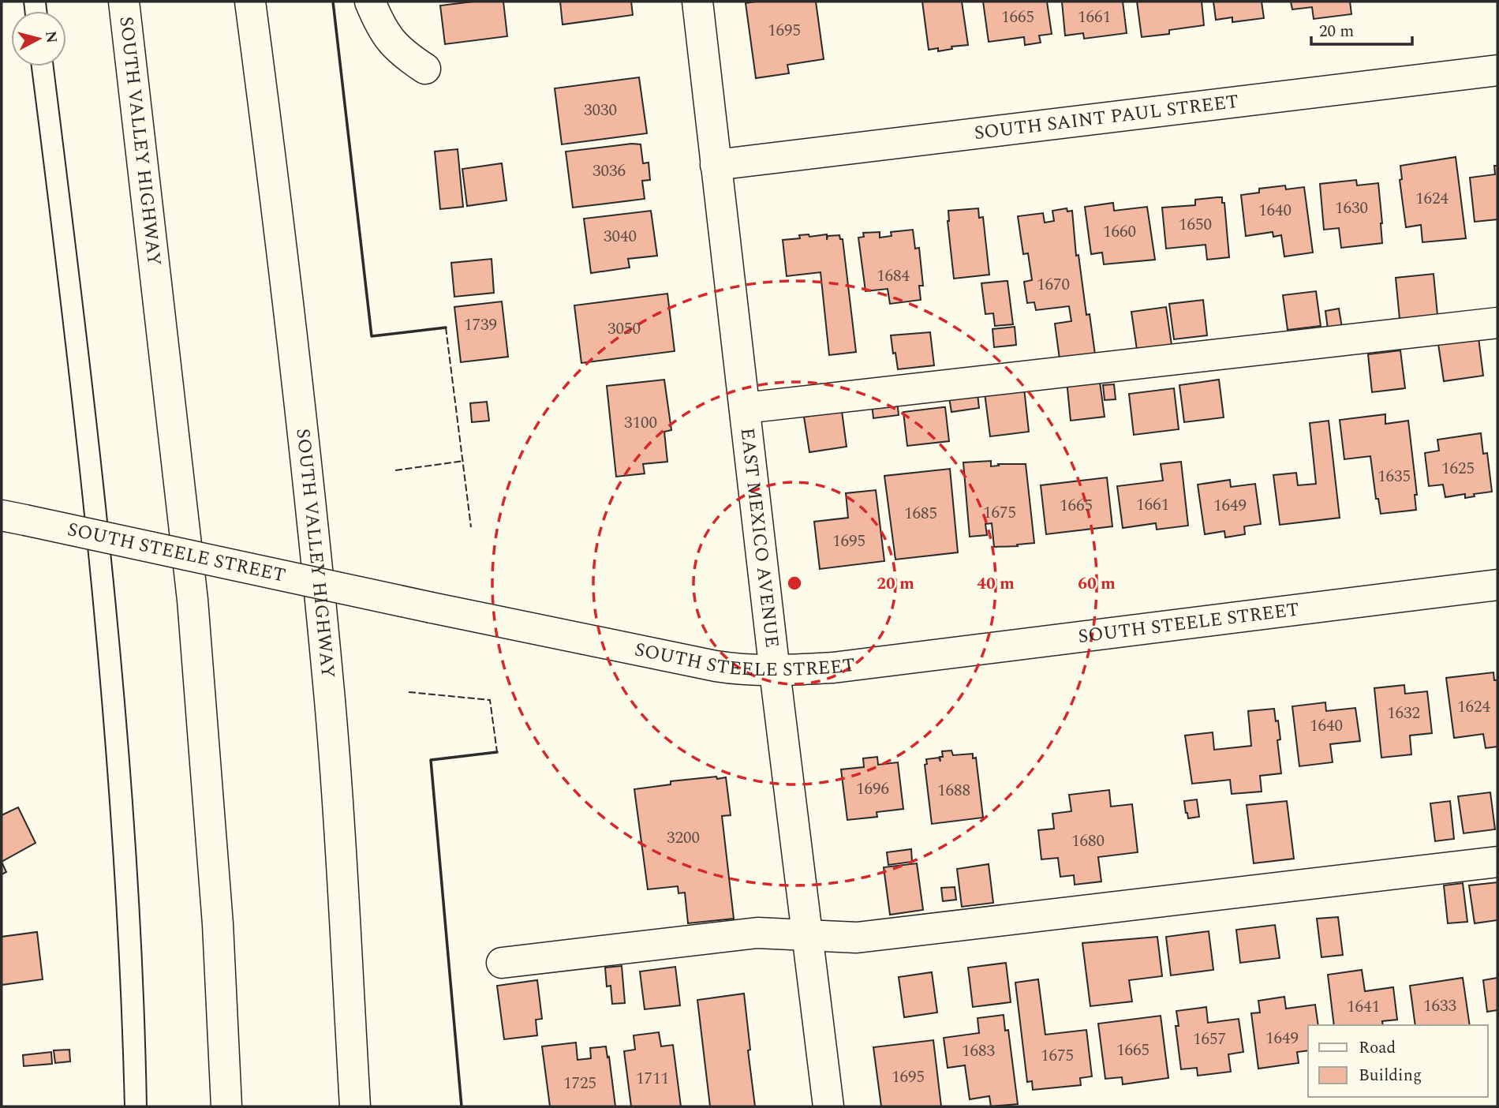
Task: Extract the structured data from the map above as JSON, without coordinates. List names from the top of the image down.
{
  "streets": {
    "main road": [
      "SOUTH SAINT PAUL STREET",
      "SOUTH VALLEY HIGHWAY",
      "EAST MEXICO AVENUE",
      "SOUTH STEELE STREET"
    ]
  },
  "crossings": [
    ["SOUTH SAINT PAUL STREET", "EAST MEXICO AVENUE"],
    ["EAST MEXICO AVENUE", "SOUTH STEELE STREET"]
  ],
  "house_numbers": [
    "1665",
    "1661",
    "1695",
    "3030",
    "3036",
    "1624",
    "1630",
    "1640",
    "1650",
    "1660",
    "3040",
    "1684",
    "1670",
    "1739",
    "3050",
    "3100",
    "1625",
    "1635",
    "1661",
    "1665",
    "1649",
    "1675",
    "1685",
    "1695",
    "1624",
    "1632",
    "1640",
    "1696",
    "1688",
    "3200",
    "1680",
    "1633",
    "1641",
    "1649",
    "1657",
    "1665",
    "1683",
    "1675",
    "1695",
    "1711",
    "1725"
  ],
  "legend": ["Road", "Building"],
  "scale_bar": "20 m",
  "north": "right",
  "rings": ["20 m", "40 m", "60 m"]
}
